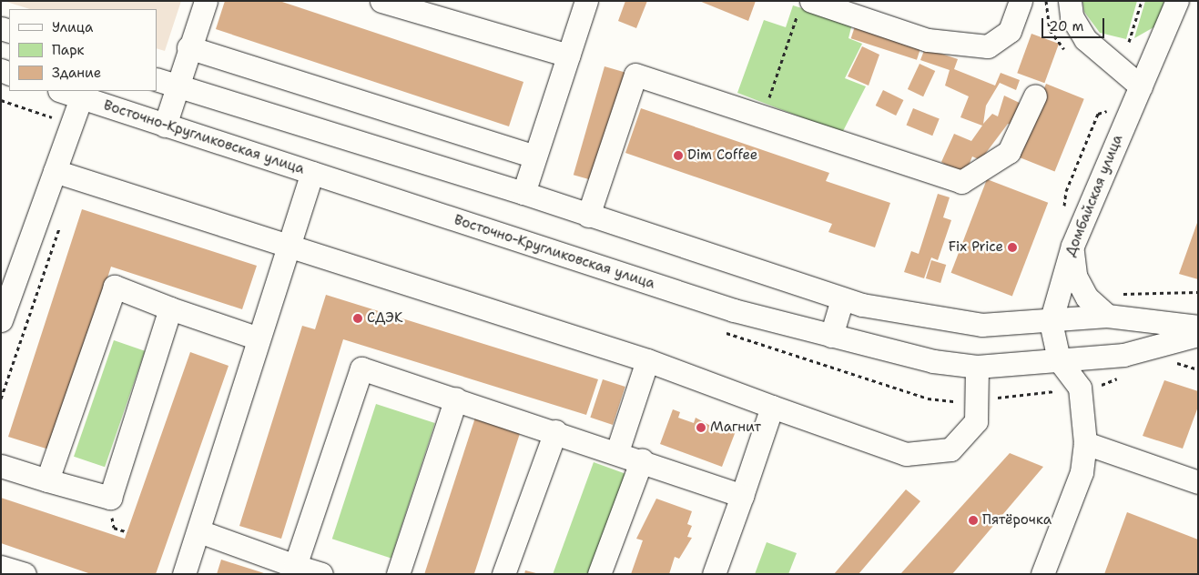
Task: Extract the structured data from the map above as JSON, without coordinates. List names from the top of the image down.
{
  "streets": {
    "street": ["Восточно-Кругликовская улица", "Домбайская улица"]
  },
  "crossings": [
    ["Восточно-Кругликовская улица", "Домбайская улица"]
  ],
  "places": [
    "Dim Coffee",
    "Fix Price",
    "СДЭК",
    "Магнит",
    "Пятёрочка"
  ],
  "legend": ["Улица", "Парк", "Здание"],
  "scale_bar": "20 m"
}
